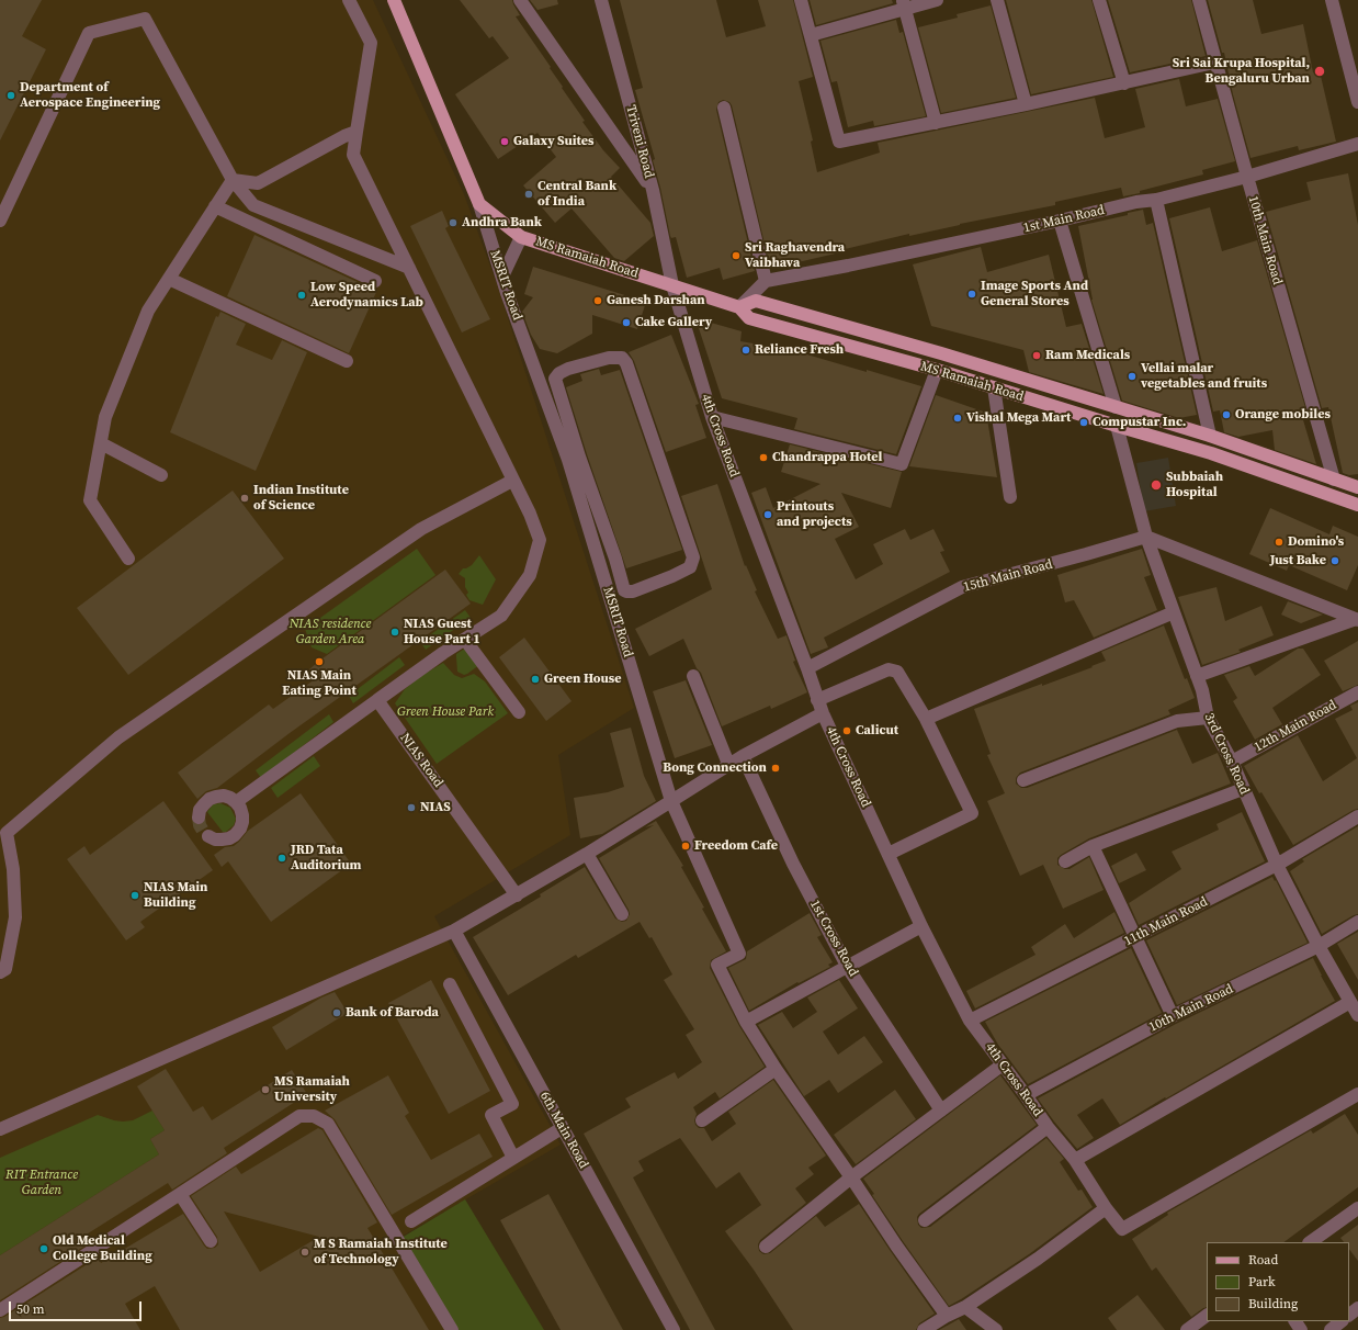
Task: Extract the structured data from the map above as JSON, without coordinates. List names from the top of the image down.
{
  "streets": {
    "main road": ["MS Ramaiah Road"],
    "street": [
      "Triveni Road",
      "1st Main Road",
      "10th Main Road",
      "MSRIT Road",
      "4th Cross Road",
      "15th Main Road",
      "12th Main Road",
      "3rd Cross Road",
      "NIAS Road",
      "11th Main Road",
      "1st Cross Road",
      "6th Main Road"
    ]
  },
  "crossings": [
    ["Triveni Road", "MS Ramaiah Road"],
    ["Triveni Road", "4th Cross Road"],
    ["1st Main Road", "10th Main Road"],
    ["10th Main Road", "MS Ramaiah Road"],
    ["10th Main Road", "4th Cross Road"],
    ["10th Main Road", "3rd Cross Road"],
    ["MS Ramaiah Road", "MSRIT Road"],
    ["MS Ramaiah Road", "4th Cross Road"],
    ["MS Ramaiah Road", "3rd Cross Road"],
    ["4th Cross Road", "15th Main Road"],
    ["4th Cross Road", "11th Main Road"],
    ["15th Main Road", "3rd Cross Road"],
    ["12th Main Road", "3rd Cross Road"],
    ["3rd Cross Road", "11th Main Road"]
  ],
  "parks": ["NIAS residence Garden Area", "Green House Park", "RIT Entrance Garden"],
  "places": [
    "Sri Sai Krupa Hospital, Bengaluru Urban",
    "Department of Aerospace Engineering",
    "Galaxy Suites",
    "Central Bank of India",
    "Andhra Bank",
    "Sri Raghavendra Vaibhava",
    "Image Sports And General Stores",
    "Low Speed Aerodynamics Lab",
    "Ganesh Darshan",
    "Cake Gallery",
    "Reliance Fresh",
    "Ram Medicals",
    "Vellai malar vegetables and fruits",
    "Orange mobiles",
    "Vishal Mega Mart",
    "Compustar Inc.",
    "Chandrappa Hotel",
    "Subbaiah Hospital",
    "Indian Institute of Science",
    "Printouts and projects",
    "Domino's",
    "Just Bake",
    "NIAS Guest House Part 1",
    "NIAS Main Eating Point",
    "Green House",
    "Calicut",
    "Bong Connection",
    "NIAS",
    "Freedom Cafe",
    "JRD Tata Auditorium",
    "NIAS Main Building",
    "Bank of Baroda",
    "MS Ramaiah University",
    "Old Medical College Building",
    "M S Ramaiah Institute of Technology"
  ],
  "legend": ["Road", "Park", "Building"],
  "scale_bar": "50 m"
}
